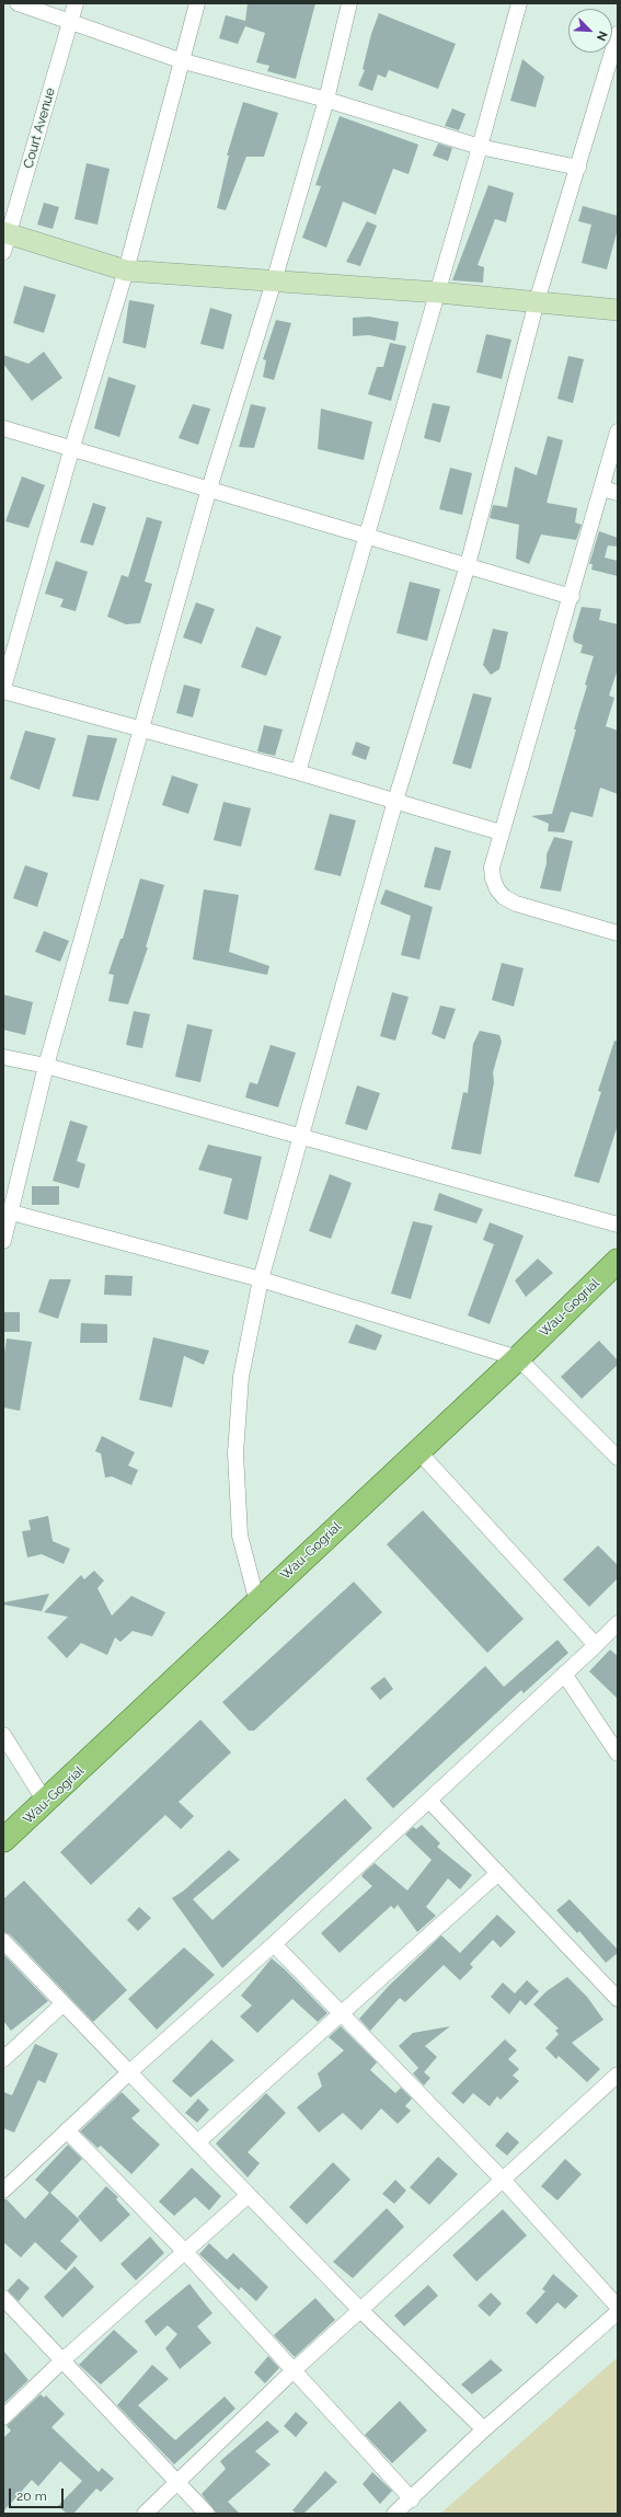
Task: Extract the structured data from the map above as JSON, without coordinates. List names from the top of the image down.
{
  "streets": {
    "main road": ["Wau-Gogrial"],
    "street": ["Court Avenue"]
  },
  "scale_bar": "20 m",
  "north": "bottom right"
}
